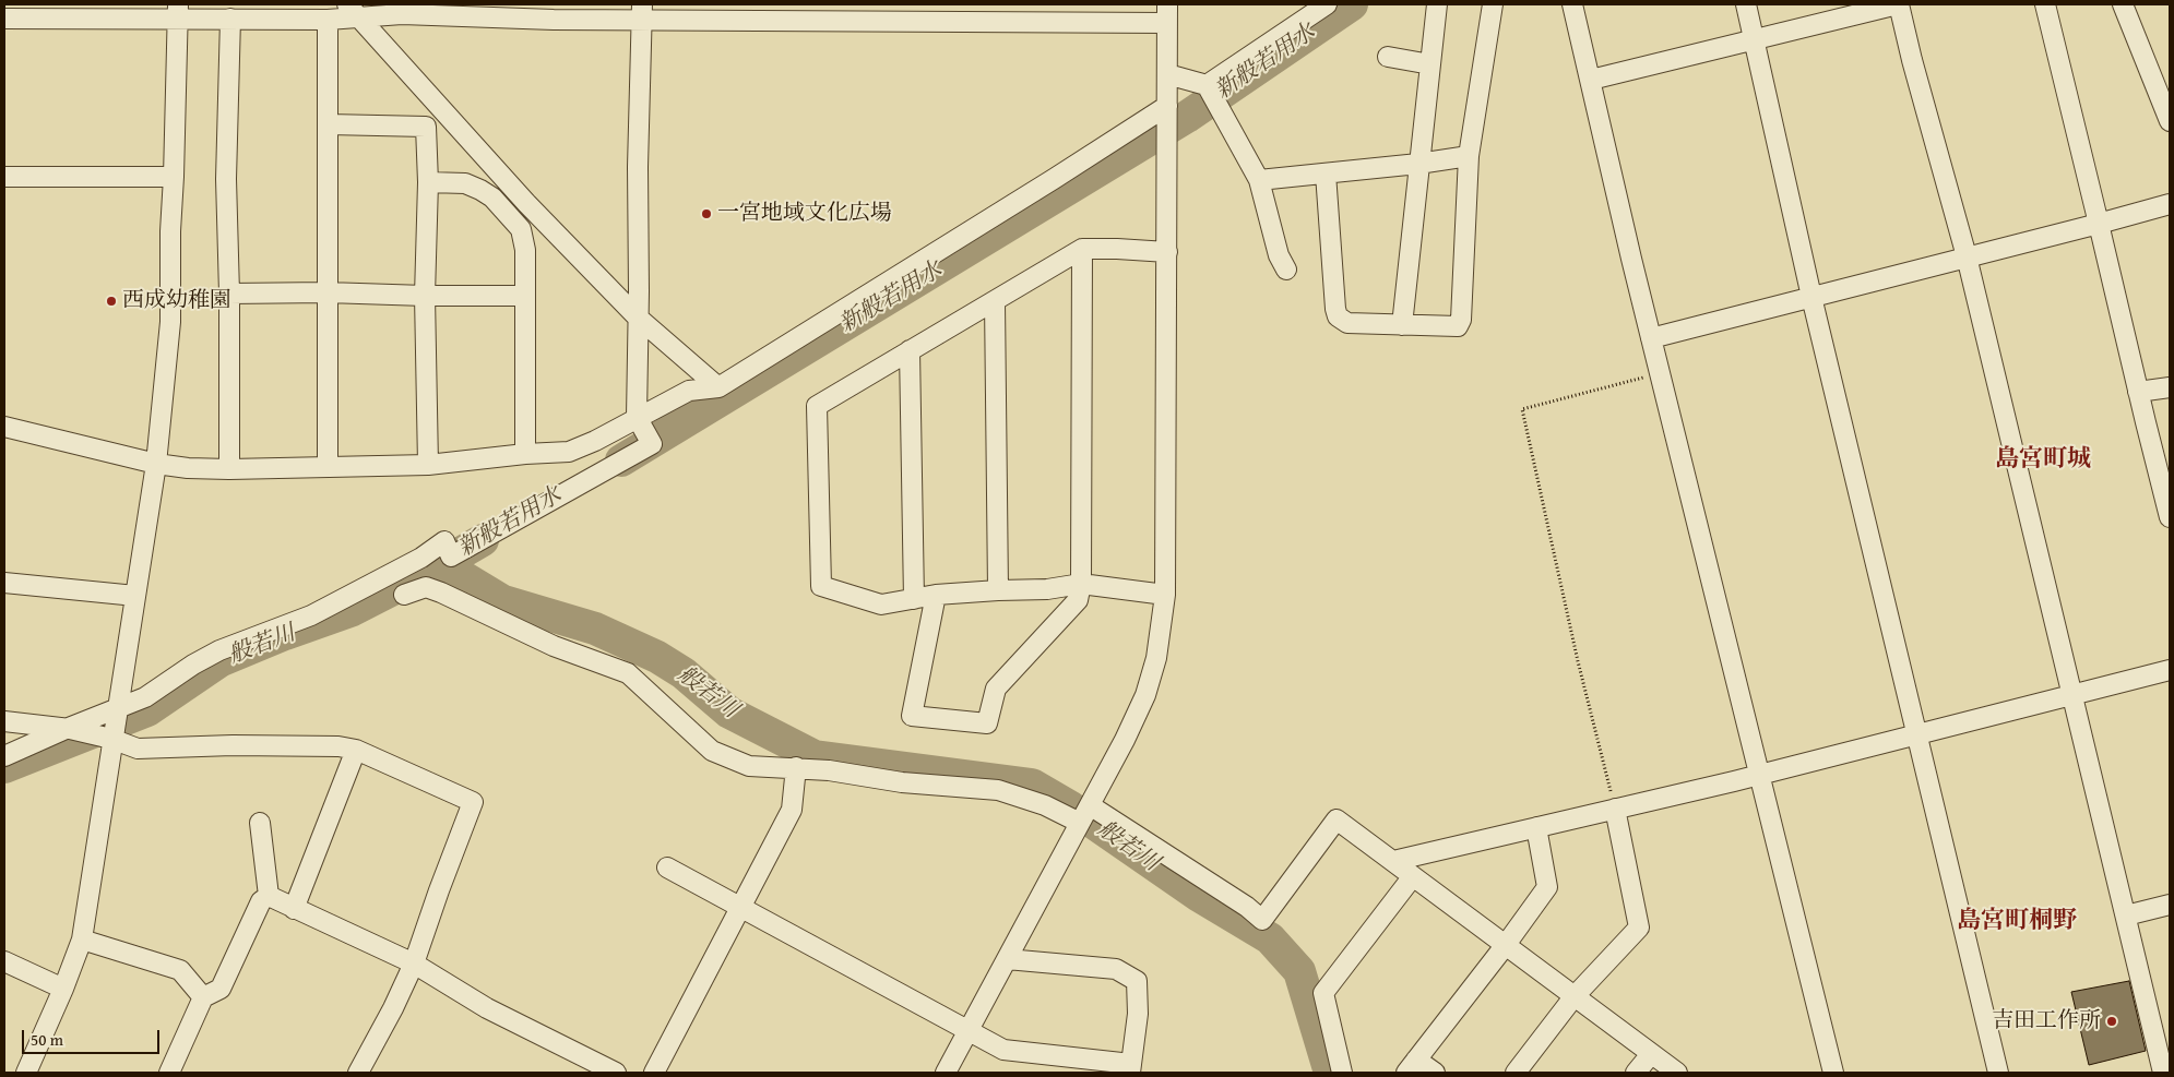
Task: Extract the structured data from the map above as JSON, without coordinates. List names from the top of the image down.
{
  "districts": ["島宮町城", "島宮町桐野"],
  "water": ["新般若用水", "般若川"],
  "places": ["一宮地域文化広場", "西成幼稚園", "吉田工作所"],
  "scale_bar": "50 m"
}
